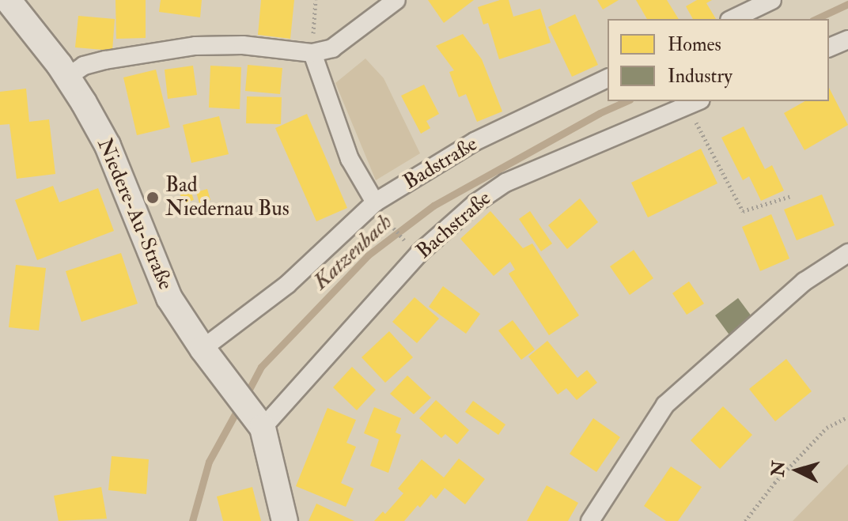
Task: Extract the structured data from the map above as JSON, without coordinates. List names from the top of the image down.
{
  "streets": {
    "main road": ["Niedere-Au-Straße"],
    "street": ["Badstraße", "Bachstraße"]
  },
  "crossings": [
    ["Badstraße", "Niedere-Au-Straße"],
    ["Niedere-Au-Straße", "Bachstraße"]
  ],
  "water": ["Katzenbach"],
  "places": ["Bad Niedernau Bus"],
  "legend": ["Homes", "Industry"],
  "north": "left"
}
